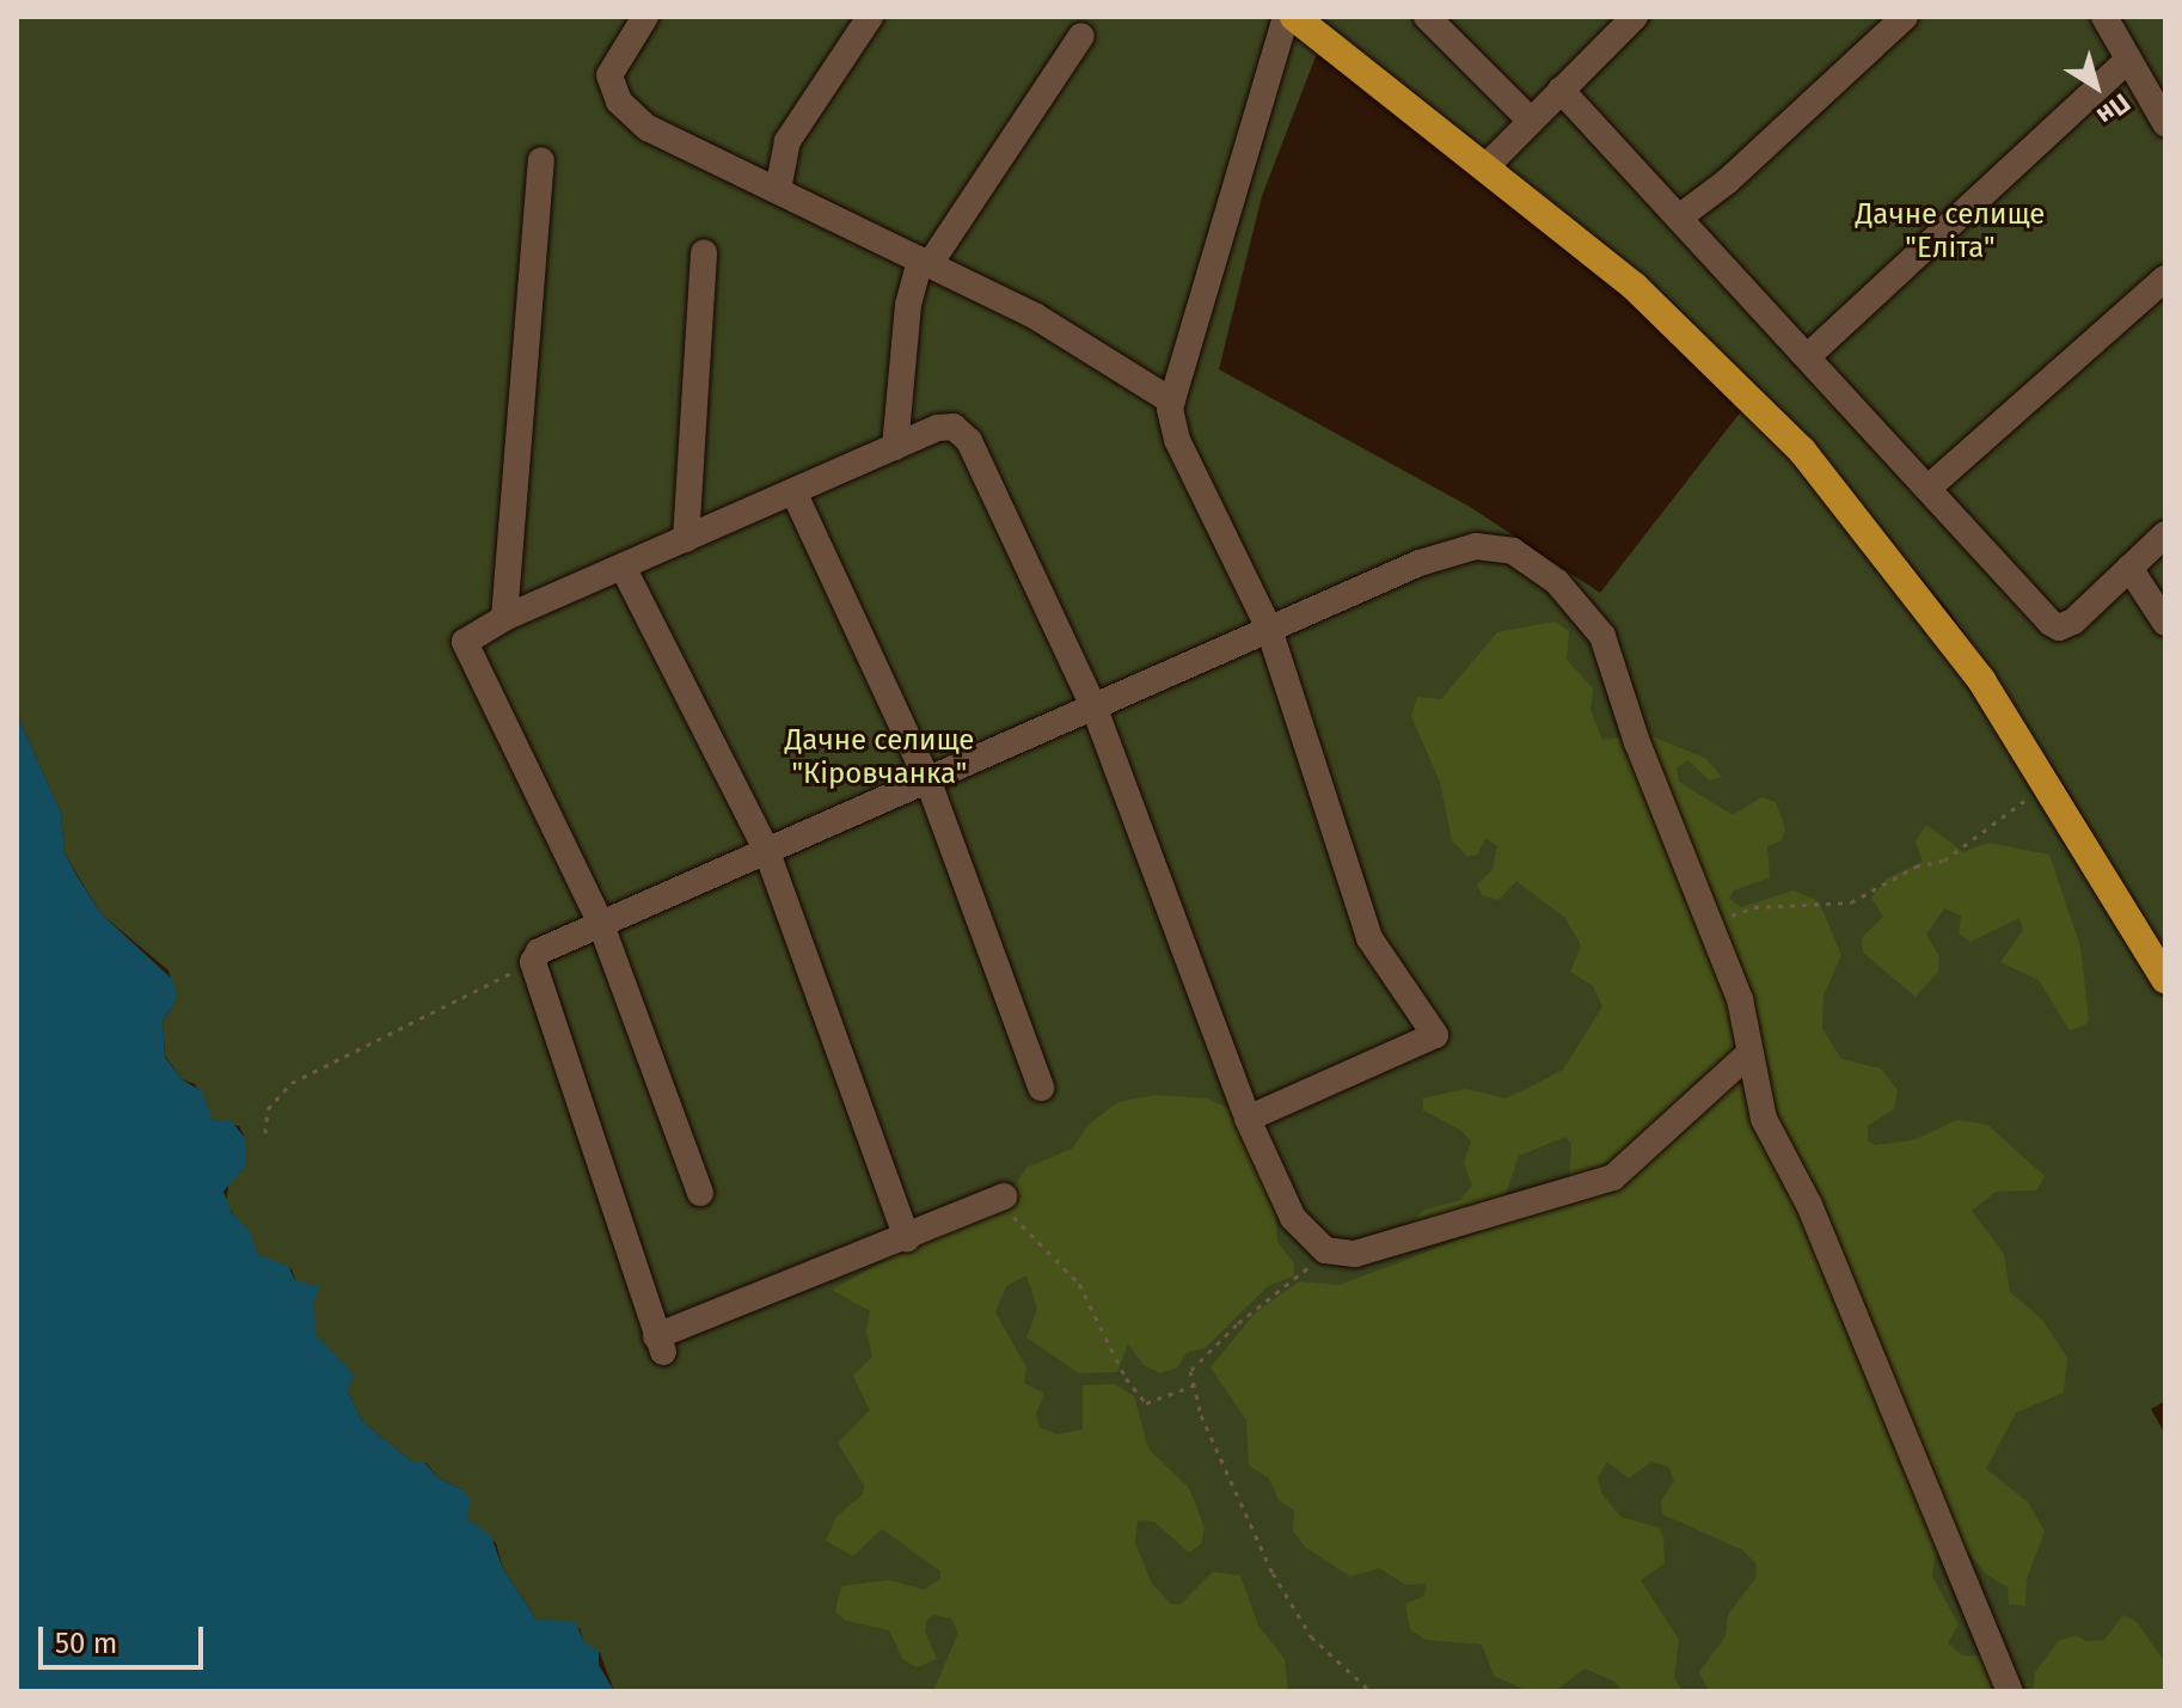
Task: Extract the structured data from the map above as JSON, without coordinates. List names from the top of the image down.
{
  "parks": ["Дачне селище \"Еліта\"", "Дачне селище \"Кіровчанка\""],
  "scale_bar": "50 m",
  "north": "bottom right"
}
